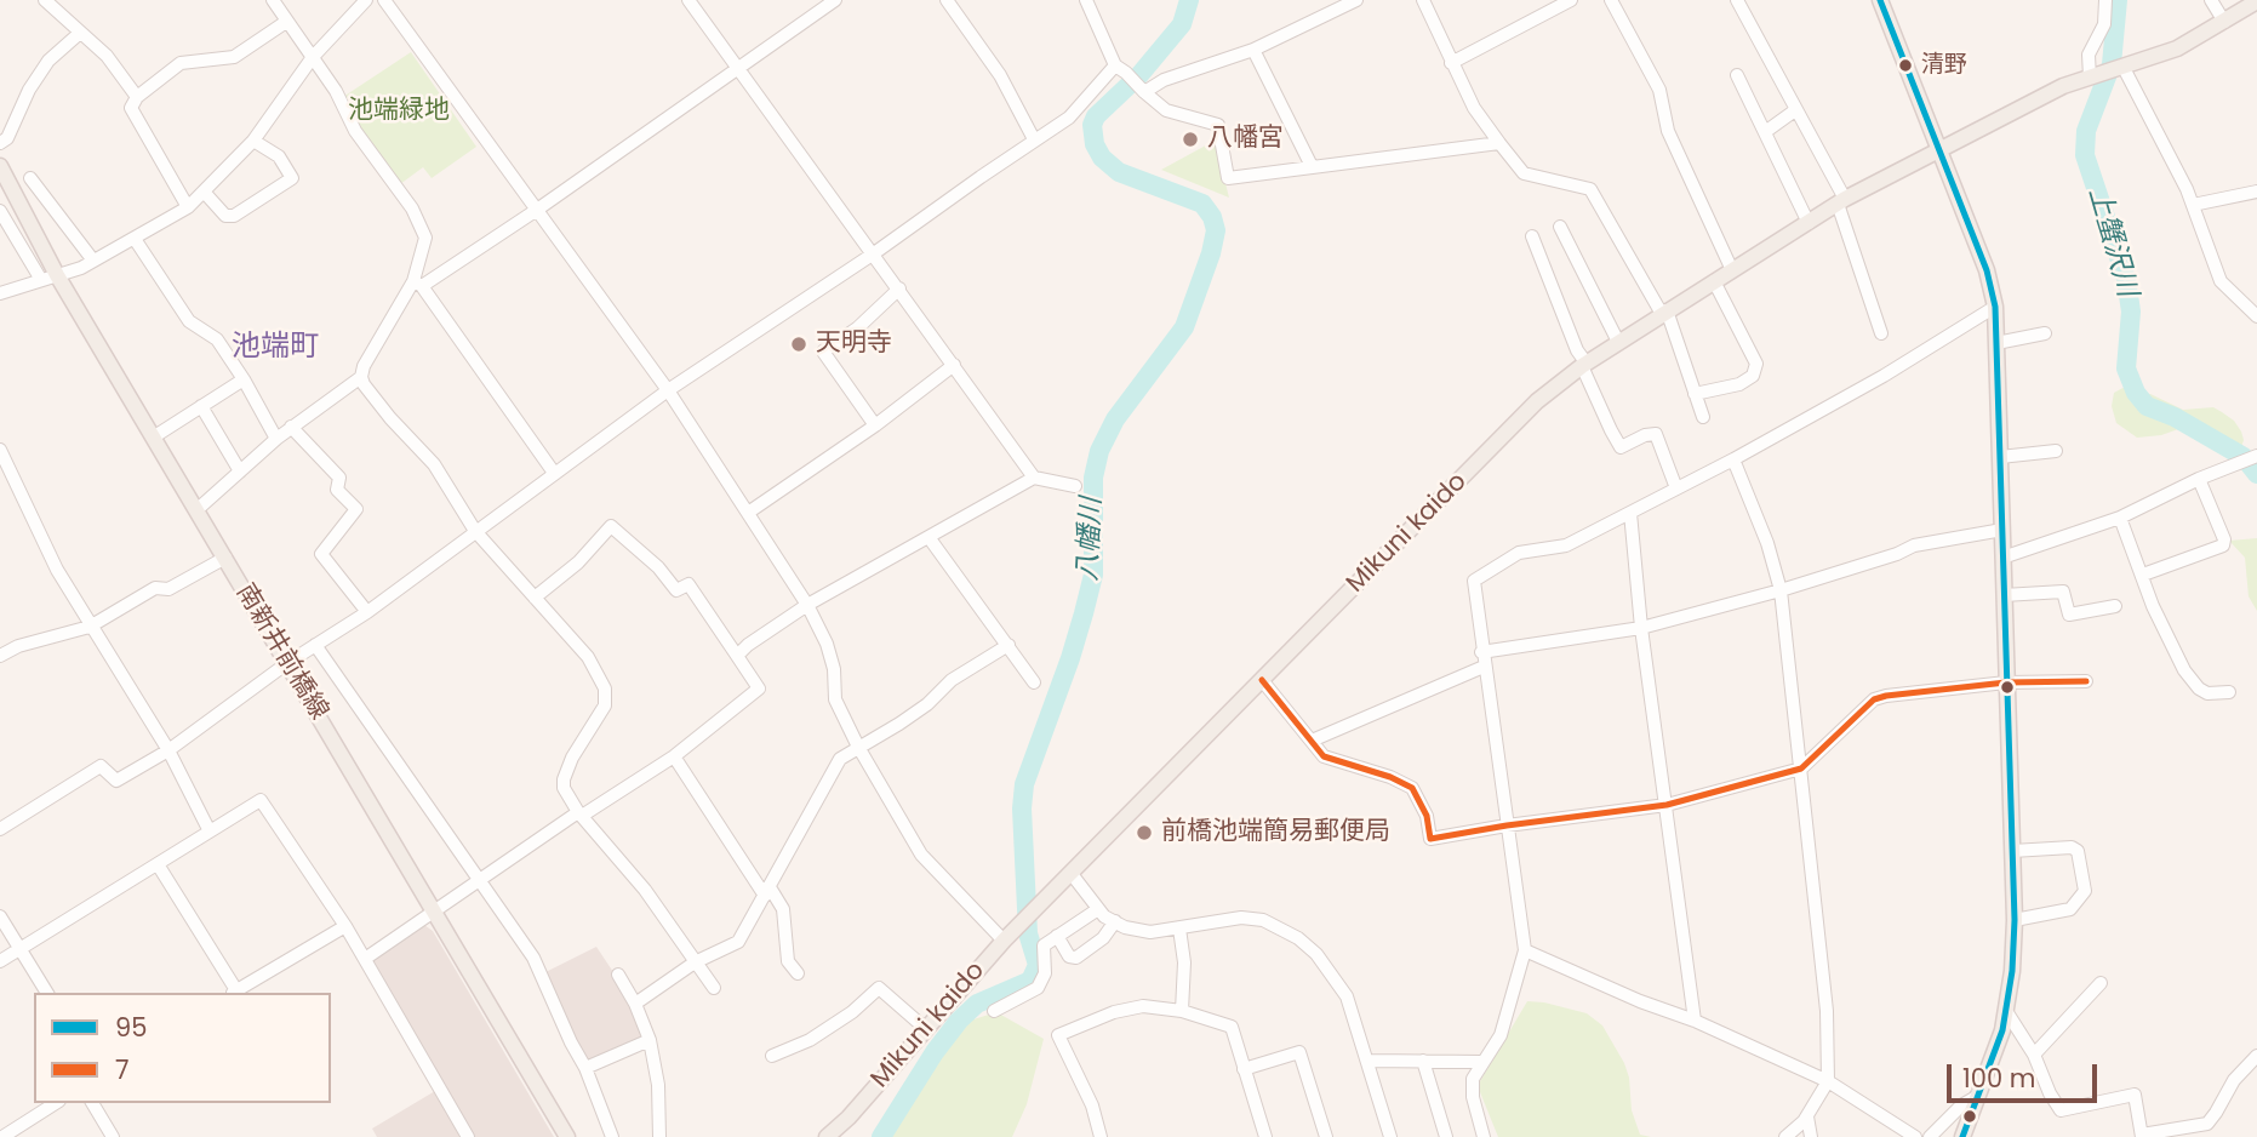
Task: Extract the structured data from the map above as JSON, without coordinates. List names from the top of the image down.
{
  "streets": {
    "main road": ["Mikuni kaido", "南新井前橋線"]
  },
  "districts": ["池端町"],
  "water": ["上蟹沢川", "八幡川"],
  "parks": ["池端緑地"],
  "places": [
    "清野",
    "八幡宮",
    "天明寺",
    "前橋池端簡易郵便局"
  ],
  "lines": ["transit line 95", "transit line 7"],
  "legend": ["95", "7"],
  "scale_bar": "100 m"
}
